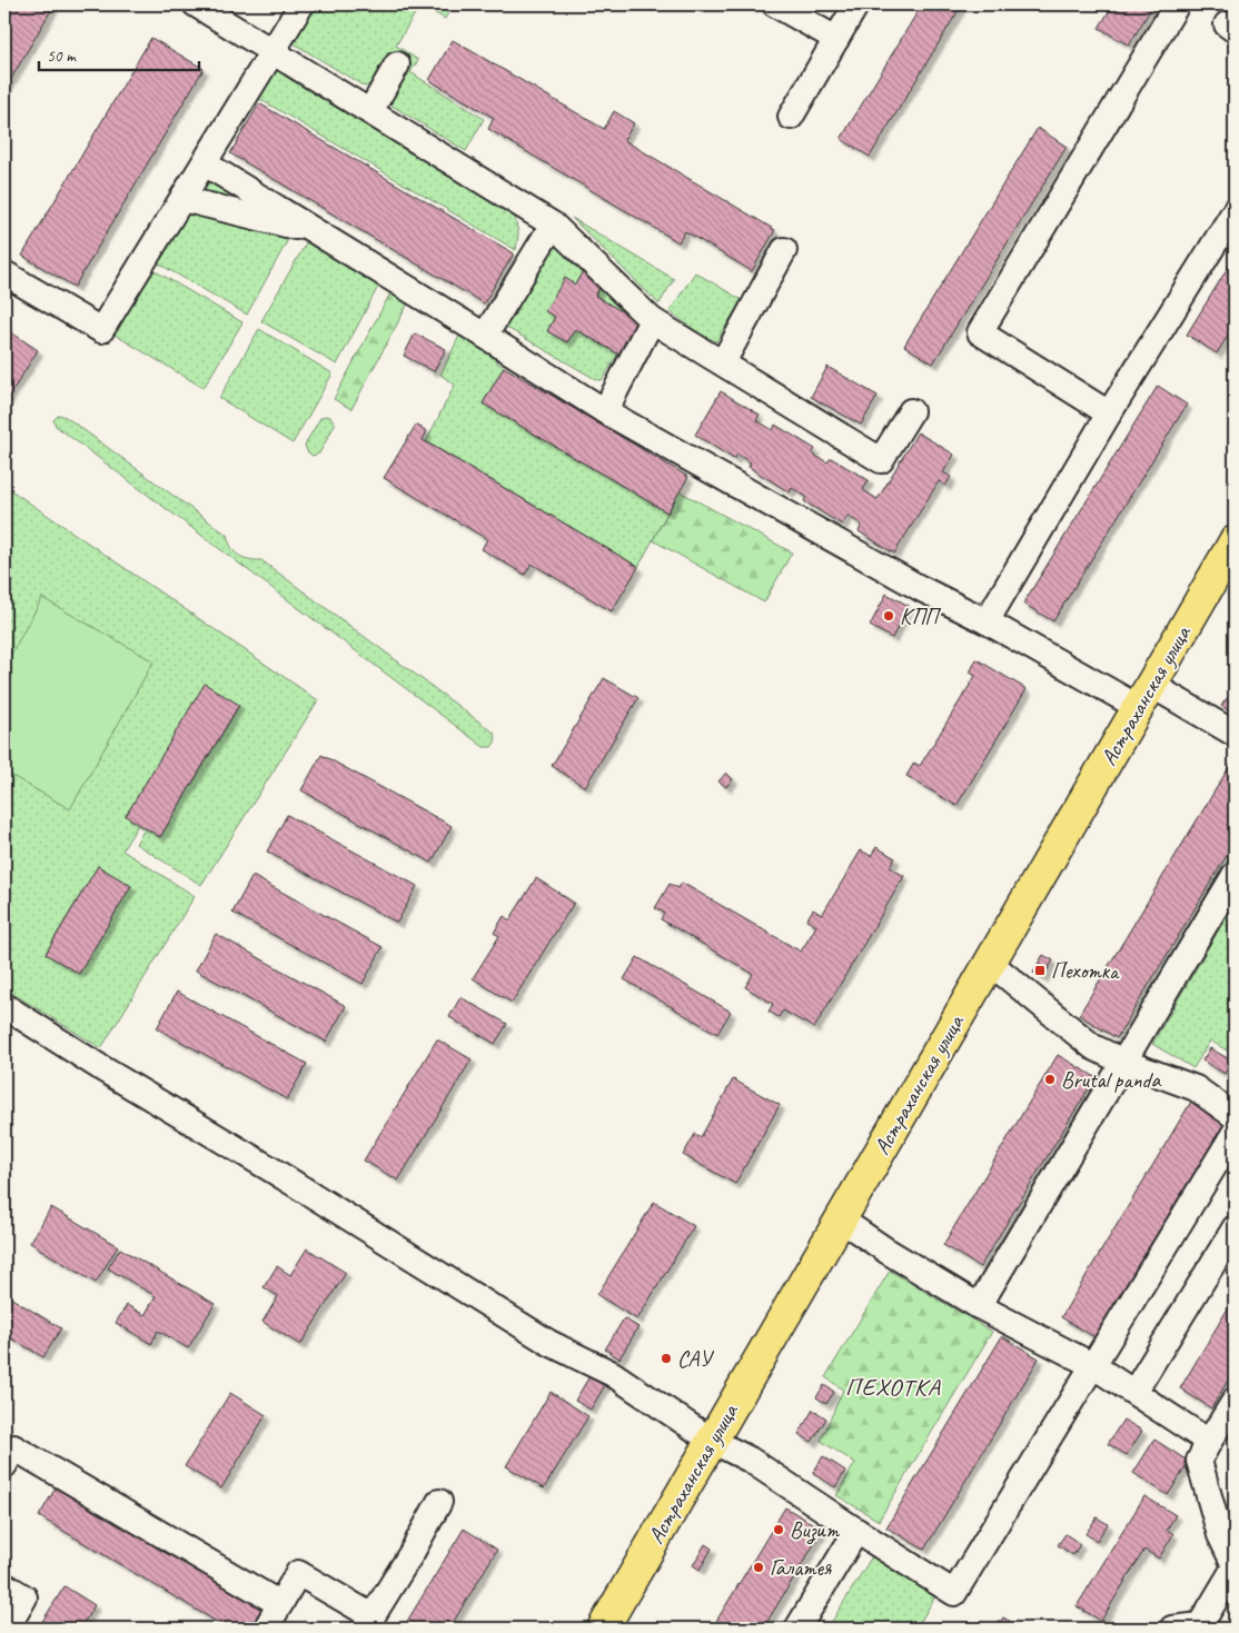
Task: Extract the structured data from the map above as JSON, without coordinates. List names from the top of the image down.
{
  "streets": {
    "main road": ["Астраханская улица"]
  },
  "districts": ["ПЕХОТКА"],
  "places": {
    "other": [
      "КПП",
      "Brutal panda",
      "САУ",
      "Визит",
      "Галатея"
    ],
    "transit": ["Пехотка"]
  },
  "scale_bar": "50 m"
}
